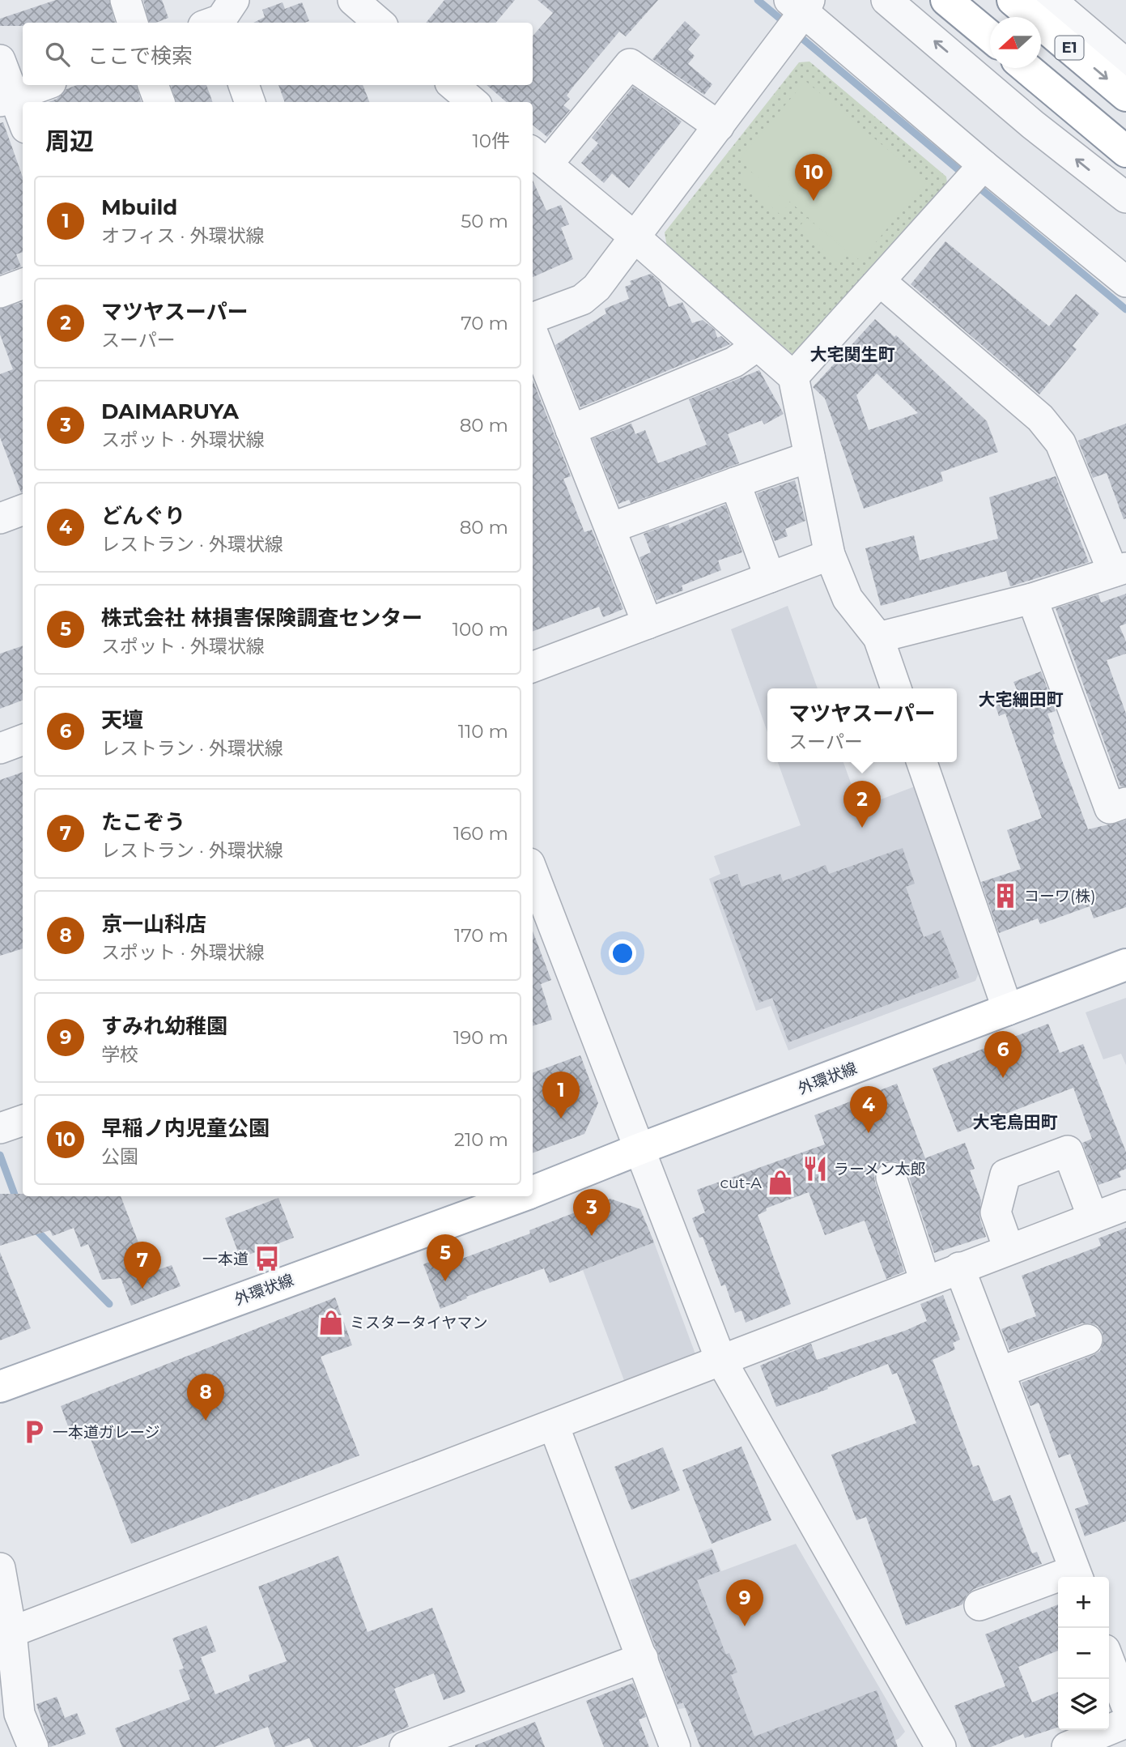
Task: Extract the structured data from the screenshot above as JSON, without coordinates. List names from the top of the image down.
{
  "streets": {
    "main road": ["E1", "外環状線"]
  },
  "districts": ["大宅関生町", "大宅細田町", "大宅烏田町"],
  "places": {
    "building": ["コーワ(株)"],
    "restaurant": ["ラーメン太郎"],
    "shop": ["cut-A", "ミスタータイヤマン"],
    "bus stop": ["一本道"],
    "parking": ["一本道ガレージ"]
  },
  "north": "left",
  "page": {
    "search": "ここで検索",
    "heading": ["周辺", "10件"],
    "pins": [
      "10",
      "2",
      "6",
      "1",
      "4",
      "3",
      "5",
      "7",
      "8",
      "9"
    ],
    "list": [
      {
        "mark": "1",
        "name": "Mbuild",
        "note": "オフィス · 外環状線",
        "value": "50 m"
      },
      {
        "mark": "2",
        "name": "マツヤスーパー",
        "note": "スーパー",
        "value": "70 m"
      },
      {
        "mark": "3",
        "name": "DAIMARUYA",
        "note": "スポット · 外環状線",
        "value": "80 m"
      },
      {
        "mark": "4",
        "name": "どんぐり",
        "note": "レストラン · 外環状線",
        "value": "80 m"
      },
      {
        "mark": "5",
        "name": "株式会社 林損害保険調査センター",
        "note": "スポット · 外環状線",
        "value": "100 m"
      },
      {
        "mark": "6",
        "name": "天壇",
        "note": "レストラン · 外環状線",
        "value": "110 m"
      },
      {
        "mark": "7",
        "name": "たこぞう",
        "note": "レストラン · 外環状線",
        "value": "160 m"
      },
      {
        "mark": "8",
        "name": "京一山科店",
        "note": "スポット · 外環状線",
        "value": "170 m"
      },
      {
        "mark": "9",
        "name": "すみれ幼稚園",
        "note": "学校",
        "value": "190 m"
      },
      {
        "mark": "10",
        "name": "早稲ノ内児童公園",
        "note": "公園",
        "value": "210 m"
      }
    ],
    "popup": ["マツヤスーパー", "スーパー"],
    "map_buttons": ["+", "−"]
  }
}
